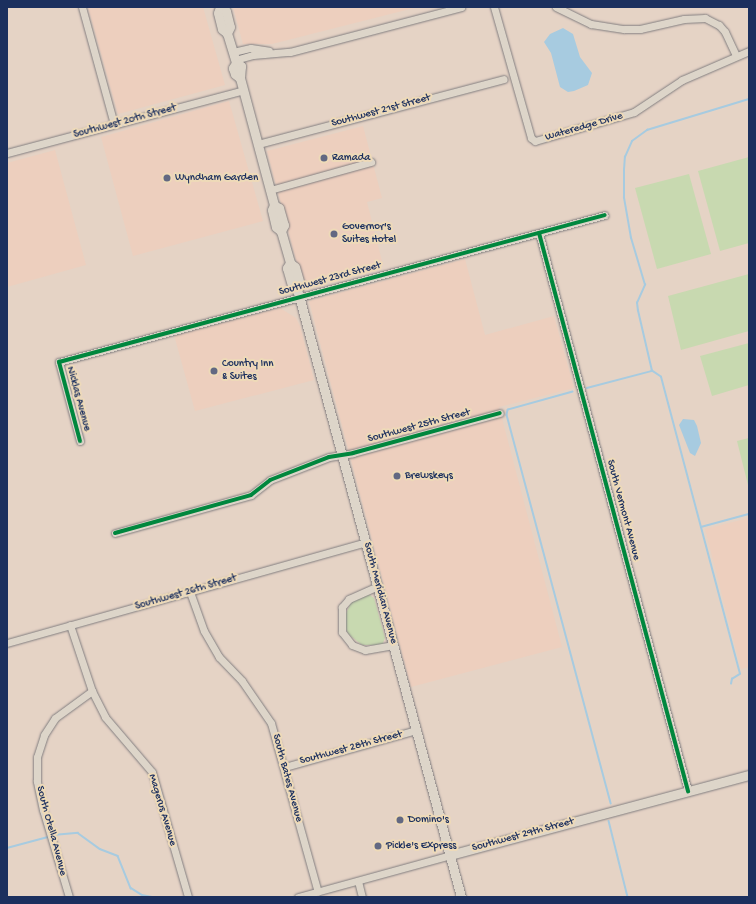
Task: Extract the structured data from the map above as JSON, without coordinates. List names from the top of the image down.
{
  "streets": {
    "main road": ["South Meridian Avenue", "Southwest 29th Street"],
    "street": [
      "Southwest 21st Street",
      "Southwest 20th Street",
      "Wateredge Drive",
      "Southwest 23rd Street",
      "Nicklas Avenue",
      "Southwest 25th Street",
      "South Vermont Avenue",
      "Southwest 26th Street",
      "Southwest 28th Street",
      "South Bates Avenue",
      "Magerus Avenue",
      "South Otella Avenue"
    ]
  },
  "crossings": [
    ["Southwest 21st Street", "South Meridian Avenue"],
    ["Southwest 20th Street", "South Meridian Avenue"],
    ["Southwest 23rd Street", "Nicklas Avenue"],
    ["Southwest 23rd Street", "South Vermont Avenue"],
    ["Southwest 23rd Street", "South Meridian Avenue"],
    ["Southwest 25th Street", "South Meridian Avenue"],
    ["South Vermont Avenue", "Southwest 29th Street"],
    ["Southwest 26th Street", "South Meridian Avenue"],
    ["Southwest 26th Street", "South Bates Avenue"],
    ["Southwest 26th Street", "Magerus Avenue"],
    ["South Meridian Avenue", "Southwest 28th Street"],
    ["South Meridian Avenue", "Southwest 29th Street"],
    ["Southwest 28th Street", "South Bates Avenue"],
    ["South Bates Avenue", "Southwest 29th Street"],
    ["Magerus Avenue", "South Otella Avenue"]
  ],
  "places": [
    "Ramada",
    "Wyndham Garden",
    "Governor's Suites Hotel",
    "Country Inn & Suites",
    "Brewskeys",
    "Domino's",
    "Pickle's Express"
  ]
}
